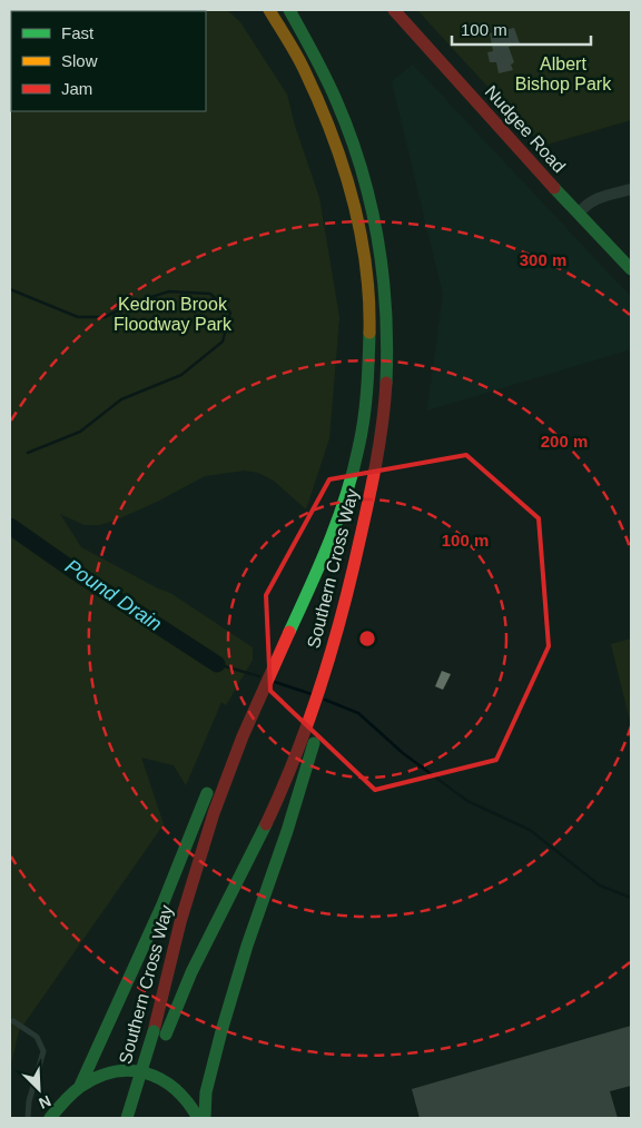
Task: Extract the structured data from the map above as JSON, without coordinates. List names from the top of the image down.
{
  "streets": {
    "main road": ["Nudgee Road", "Southern Cross Way"]
  },
  "water": ["Pound Drain"],
  "parks": ["Albert Bishop Park", "Kedron Brook Floodway Park"],
  "legend": ["Fast", "Slow", "Jam"],
  "scale_bar": "100 m",
  "north": "bottom right",
  "rings": ["300 m", "200 m", "100 m"]
}
